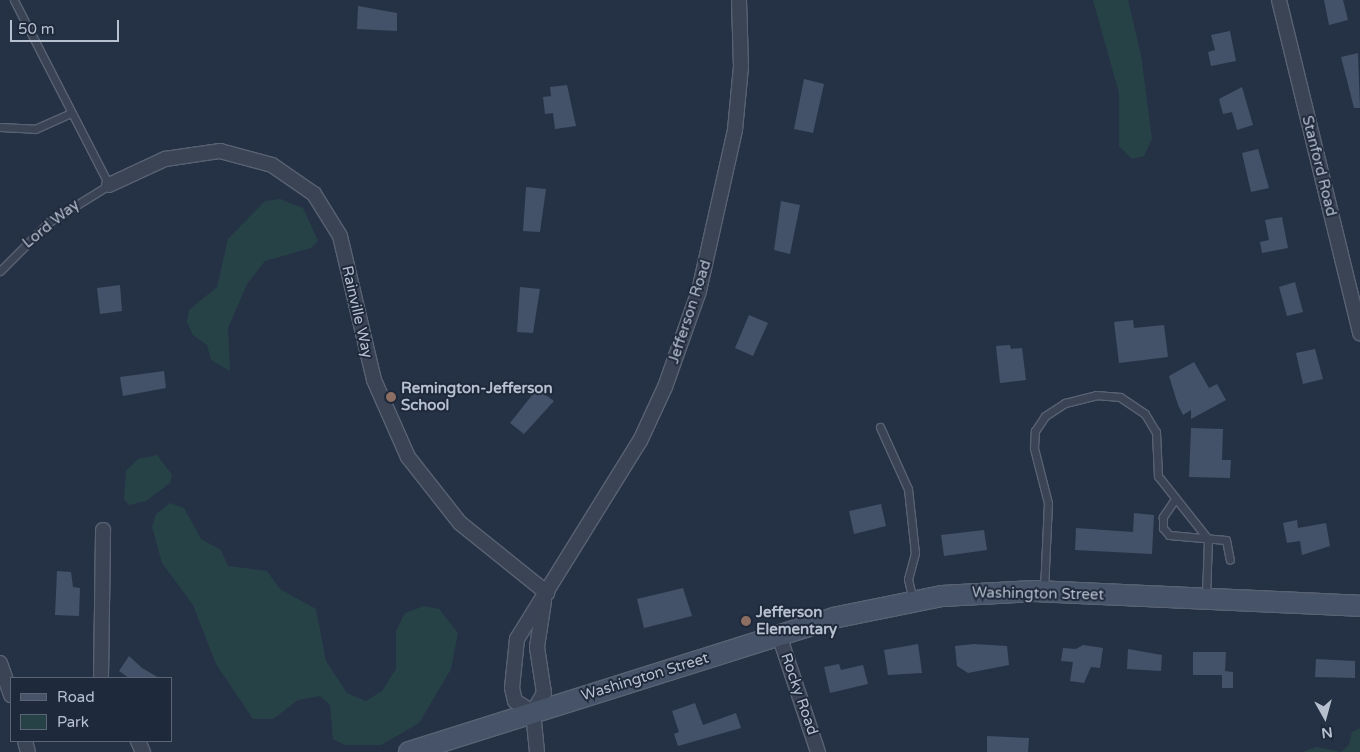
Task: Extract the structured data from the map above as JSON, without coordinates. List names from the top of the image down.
{
  "streets": {
    "main road": ["Washington Street"],
    "street": [
      "Stanford Road",
      "Rainville Way",
      "Jefferson Road",
      "Rocky Road"
    ],
    "lane": ["Lord Way"]
  },
  "crossings": [
    ["Lord Way", "Rainville Way"],
    ["Rainville Way", "Jefferson Road"],
    ["Jefferson Road", "Washington Street"],
    ["Washington Street", "Rocky Road"]
  ],
  "places": ["Remington-Jefferson School", "Jefferson Elementary"],
  "legend": ["Road", "Park"],
  "scale_bar": "50 m",
  "north": "bottom"
}
